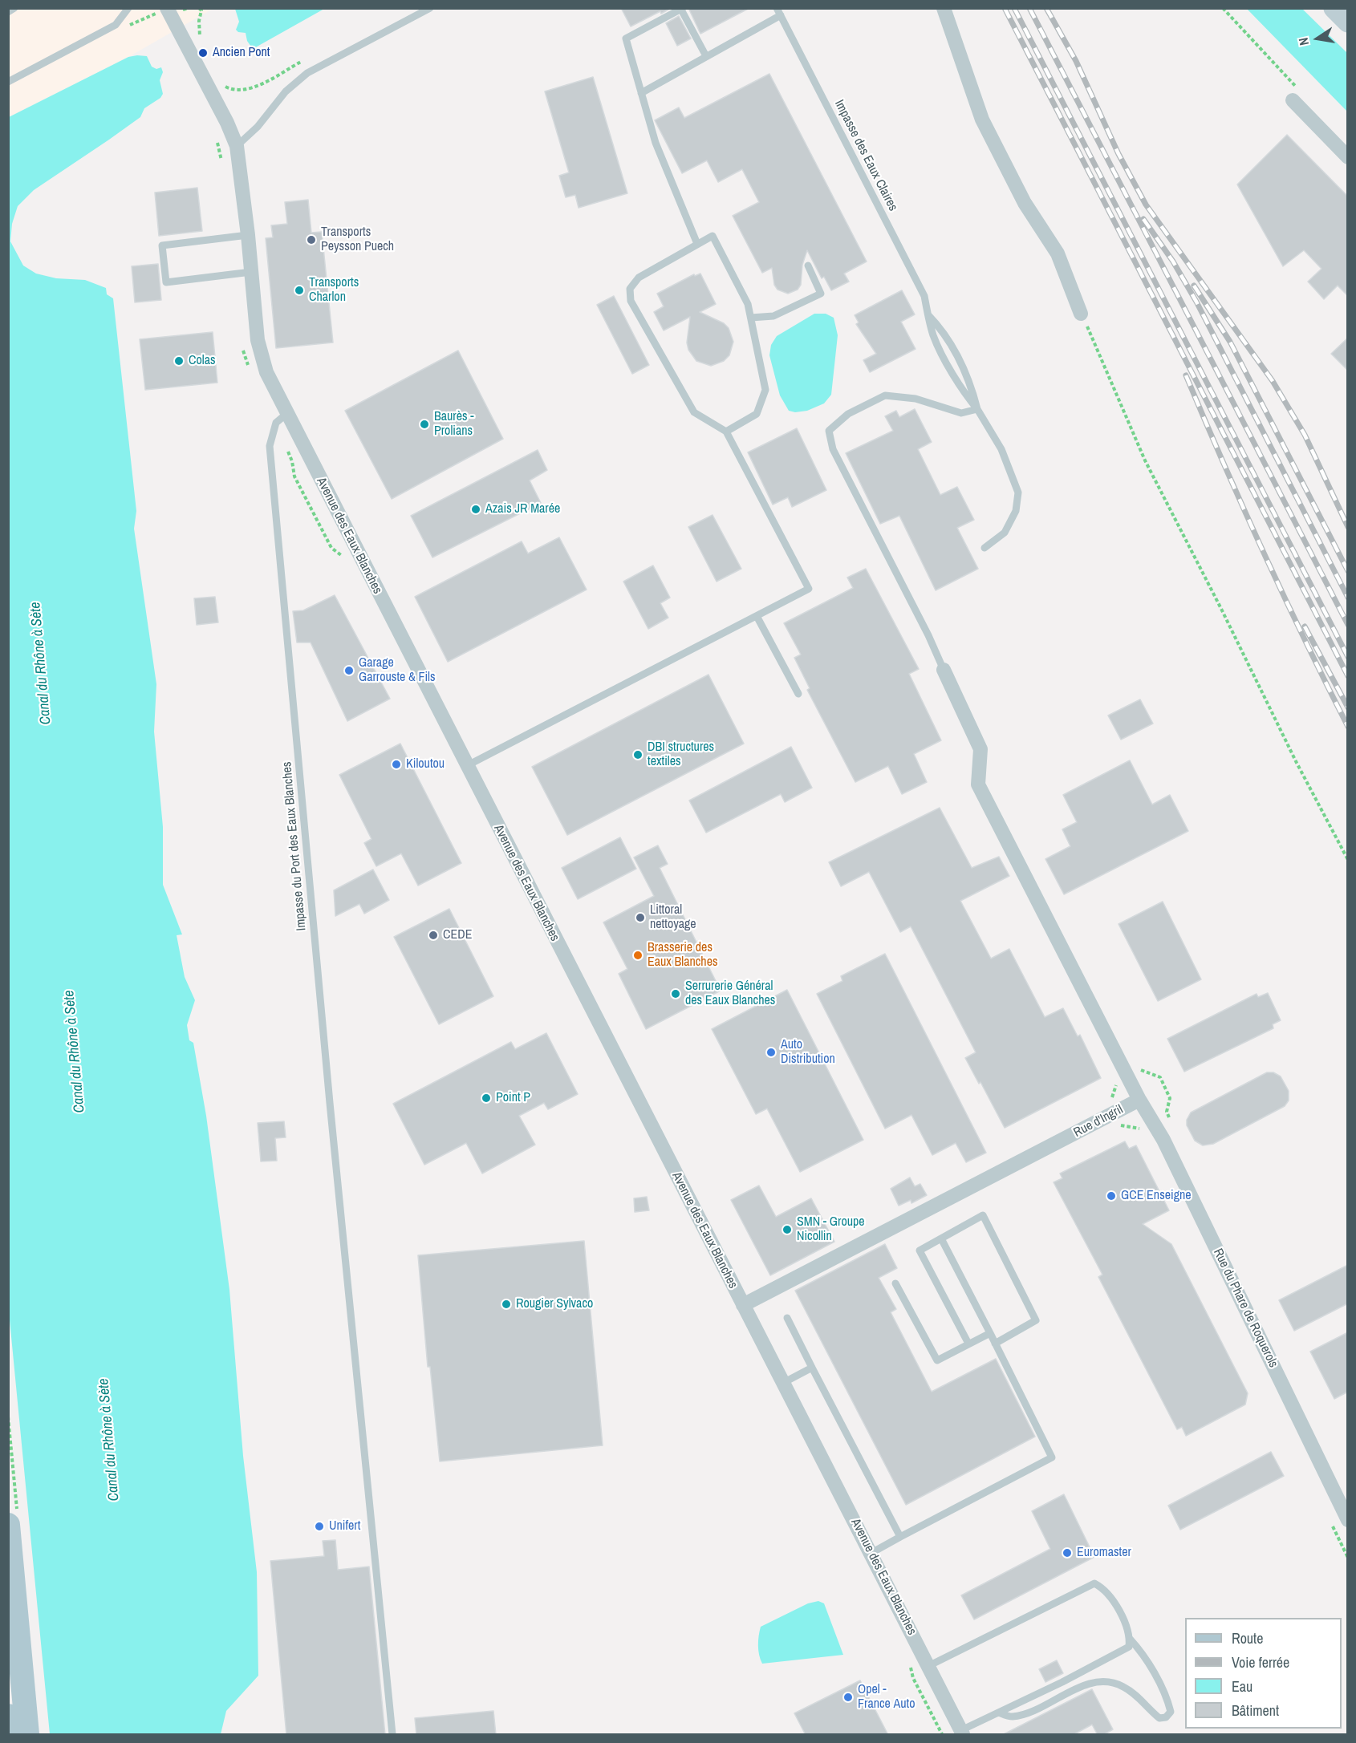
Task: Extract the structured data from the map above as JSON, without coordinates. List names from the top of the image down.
{
  "streets": {
    "street": ["Avenue des Eaux Blanches", "Rue d'Ingril", "Rue du Phare de Roquerols"],
    "lane": ["Impasse des Eaux Claires", "Impasse du Port des Eaux Blanches"]
  },
  "crossings": [
    ["Avenue des Eaux Blanches", "Impasse du Port des Eaux Blanches"],
    ["Avenue des Eaux Blanches", "Rue d'Ingril"],
    ["Rue d'Ingril", "Rue du Phare de Roquerols"]
  ],
  "water": ["Canal du Rhône à Sète"],
  "places": [
    "Ancien Pont",
    "Transports Peysson Puech",
    "Transports Charlon",
    "Colas",
    "Baurès - Prolians",
    "Azais JR Marée",
    "Garage Garrouste & Fils",
    "DBI structures textiles",
    "Kiloutou",
    "Littoral nettoyage",
    "CEDE",
    "Brasserie des Eaux Blanches",
    "Serrurerie Général des Eaux Blanches",
    "Auto Distribution",
    "Point P",
    "GCE Enseigne",
    "SMN - Groupe Nicollin",
    "Rougier Sylvaco",
    "Unifert",
    "Euromaster",
    "Opel - France Auto"
  ],
  "legend": [
    "Route",
    "Voie ferrée",
    "Eau",
    "Bâtiment"
  ],
  "north": "left"
}
